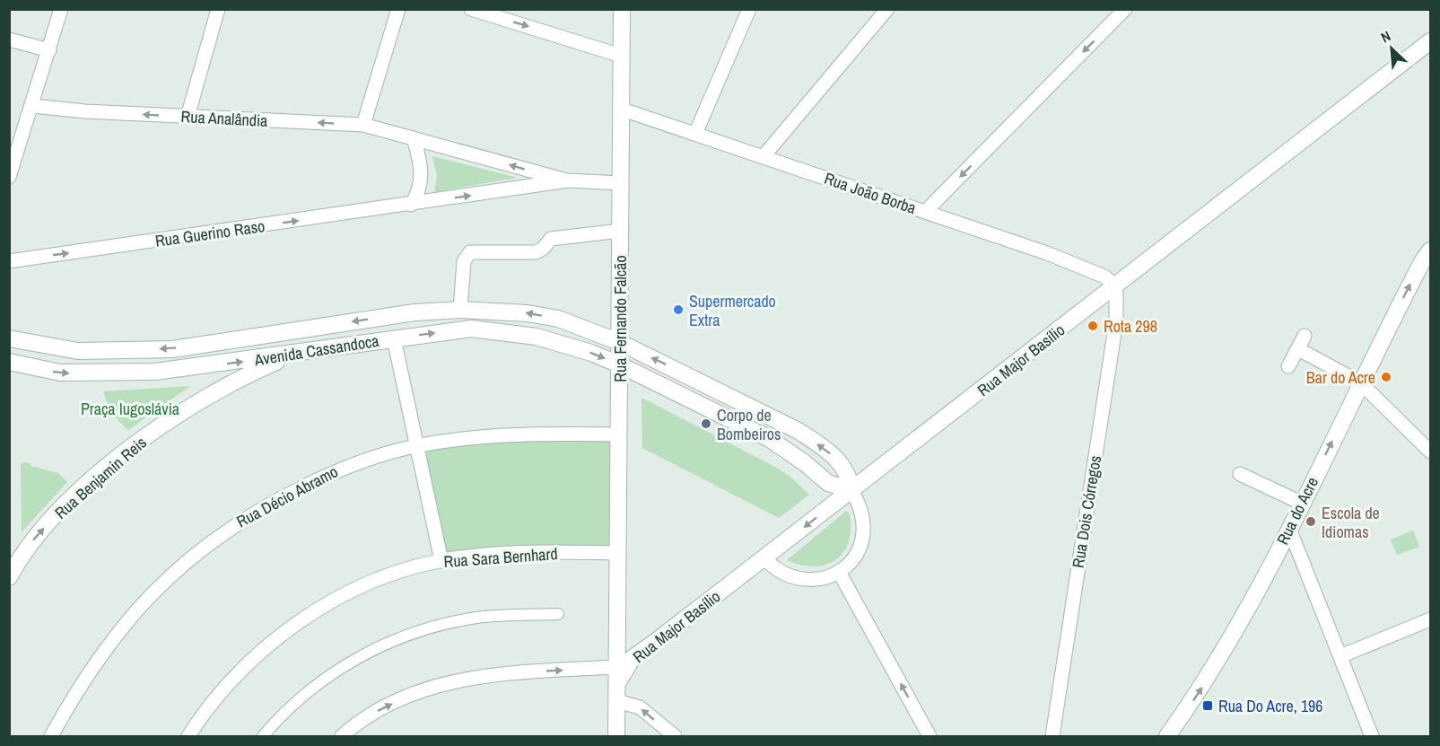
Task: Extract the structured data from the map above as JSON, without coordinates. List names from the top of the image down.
{
  "streets": {
    "main road": [
      "Rua Fernando Falcão",
      "Avenida Cassandoca",
      "Rua Major Basílio",
      "Rua Benjamin Reis",
      "Rua do Acre"
    ],
    "street": [
      "Rua Analândia",
      "Rua João Borba",
      "Rua Guerino Raso",
      "Rua Décio Abramo",
      "Rua Dois Córregos",
      "Rua Sara Bernhard"
    ]
  },
  "crossings": [
    ["Rua Analândia", "Rua Guerino Raso"],
    ["Rua João Borba", "Rua Fernando Falcão"],
    ["Rua João Borba", "Rua Major Basílio"],
    ["Rua João Borba", "Rua Dois Córregos"],
    ["Rua Fernando Falcão", "Avenida Cassandoca"],
    ["Rua Fernando Falcão", "Rua Major Basílio"],
    ["Rua Fernando Falcão", "Rua Décio Abramo"],
    ["Rua Fernando Falcão", "Rua Sara Bernhard"],
    ["Avenida Cassandoca", "Rua Major Basílio"],
    ["Avenida Cassandoca", "Rua Benjamin Reis"],
    ["Rua Major Basílio", "Rua Dois Córregos"]
  ],
  "one_way": [
    "Rua Analândia",
    "Rua Guerino Raso",
    "Rua Benjamin Reis",
    "Rua do Acre"
  ],
  "parks": ["Praça Iugoslávia"],
  "places": {
    "other": [
      "Supermercado Extra",
      "Rota 298",
      "Bar do Acre",
      "Corpo de Bombeiros",
      "Escola de Idiomas"
    ],
    "transit": ["Rua Do Acre, 196"]
  },
  "north": "top left"
}
